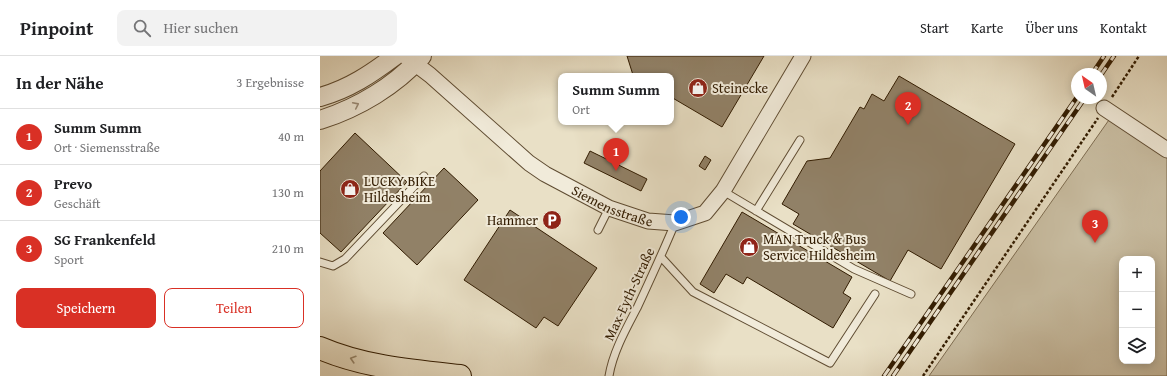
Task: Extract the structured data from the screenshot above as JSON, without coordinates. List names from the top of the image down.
{
  "streets": {
    "street": ["Siemensstraße"],
    "lane": ["Max-Eyth-Straße"]
  },
  "crossings": [
    ["Siemensstraße", "Max-Eyth-Straße"]
  ],
  "places": {
    "shop": ["Steinecke", "LUCKY BIKE Hildesheim", "MAN Truck & Bus Service Hildesheim"],
    "parking": ["Hammer"]
  },
  "north": "top left",
  "page": {
    "header": "Pinpoint",
    "search": "Hier suchen",
    "nav": [
      "Start",
      "Karte",
      "Über uns",
      "Kontakt"
    ],
    "heading": ["In der Nähe", "3 Ergebnisse"],
    "popup": ["Summ Summ", "Ort"],
    "pins": ["2", "1", "3"],
    "list": [
      {
        "mark": "1",
        "name": "Summ Summ",
        "note": "Ort · Siemensstraße",
        "value": "40 m"
      },
      {
        "mark": "2",
        "name": "Prevo",
        "note": "Geschäft",
        "value": "130 m"
      },
      {
        "mark": "3",
        "name": "SG Frankenfeld",
        "note": "Sport",
        "value": "210 m"
      }
    ],
    "map_buttons": ["+", "−"],
    "buttons": ["Speichern", "Teilen"]
  }
}
